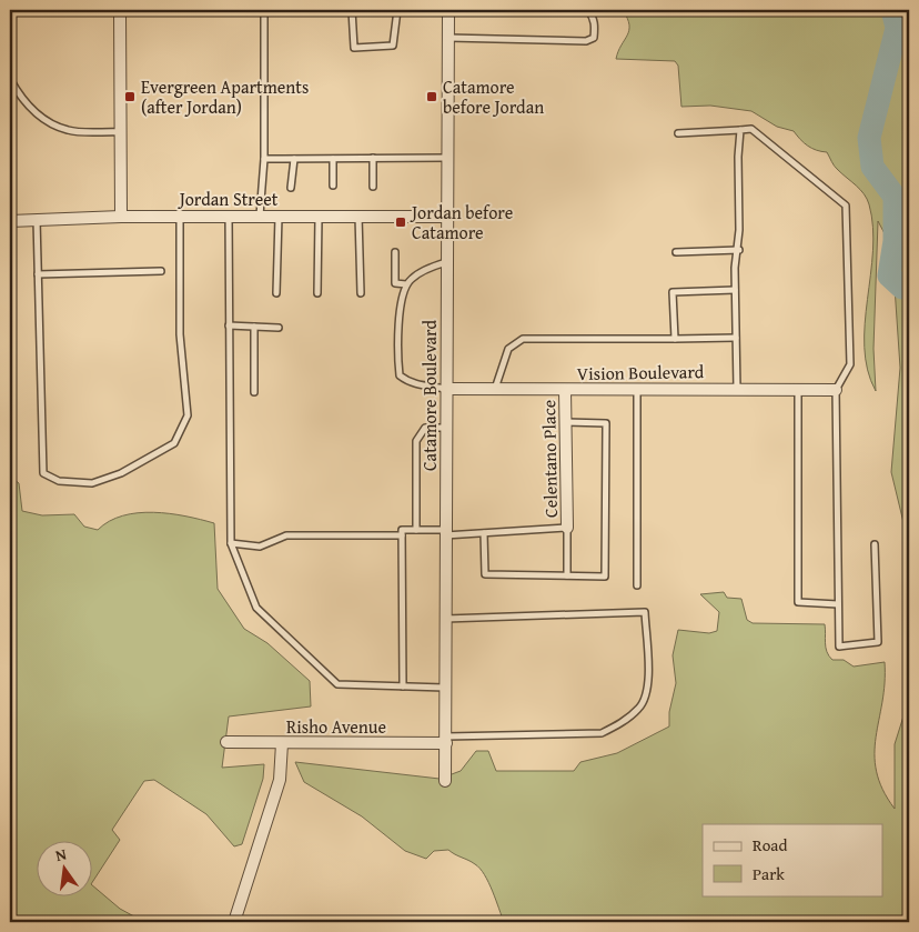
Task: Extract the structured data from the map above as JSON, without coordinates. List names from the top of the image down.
{
  "streets": {
    "street": [
      "Jordan Street",
      "Vision Boulevard",
      "Catamore Boulevard",
      "Celentano Place",
      "Risho Avenue"
    ]
  },
  "crossings": [
    ["Jordan Street", "Catamore Boulevard"],
    ["Vision Boulevard", "Catamore Boulevard"],
    ["Vision Boulevard", "Celentano Place"],
    ["Catamore Boulevard", "Risho Avenue"]
  ],
  "places": {
    "transit": ["Evergreen Apartments (after Jordan)", "Catamore before Jordan", "Jordan before Catamore"]
  },
  "legend": ["Road", "Park"],
  "north": "top"
}
